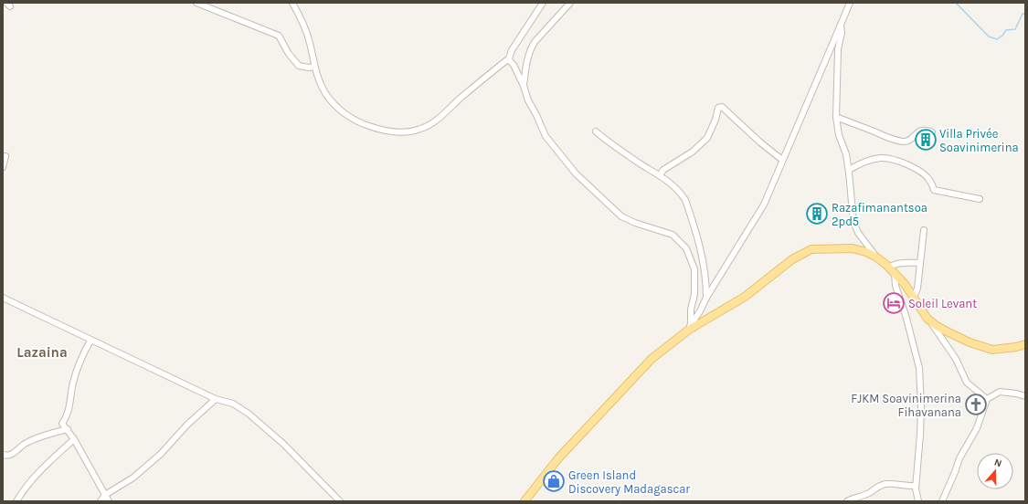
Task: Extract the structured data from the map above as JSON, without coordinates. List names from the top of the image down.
{
  "districts": ["Lazaina"],
  "places": {
    "building": ["Villa Privée Soavinimerina", "Razafimanantsoa 2pd5"],
    "hotel": ["Soleil Levant"],
    "church": ["FJKM Soavinimerina Fihavanana"],
    "shop": ["Green Island Discovery Madagascar"]
  },
  "north": "top"
}
